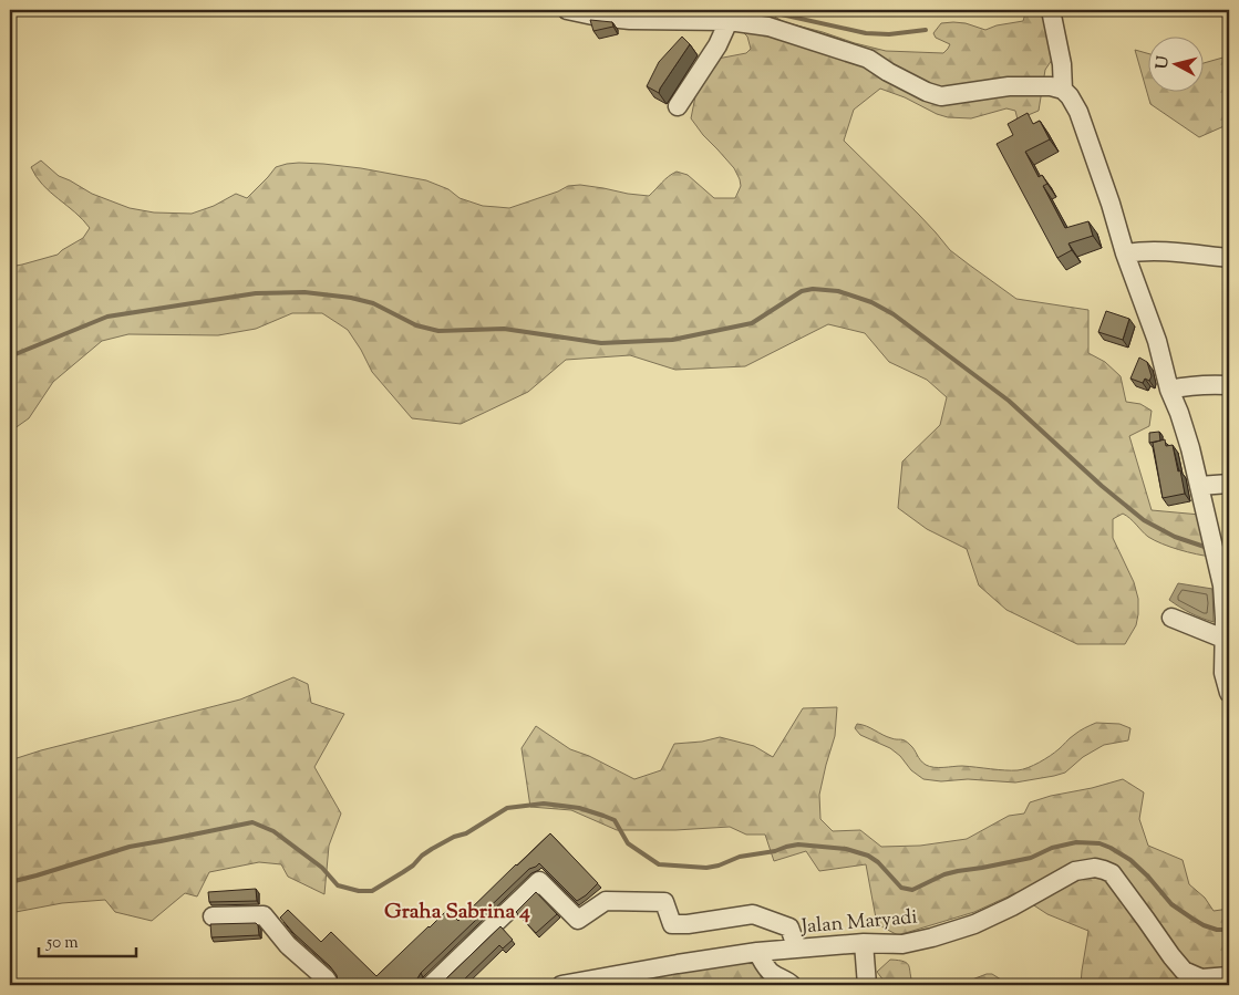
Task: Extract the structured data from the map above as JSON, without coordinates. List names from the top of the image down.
{
  "streets": {
    "street": ["Jalan Maryadi"]
  },
  "districts": ["Graha Sabrina 4"],
  "scale_bar": "50 m",
  "north": "left"
}
